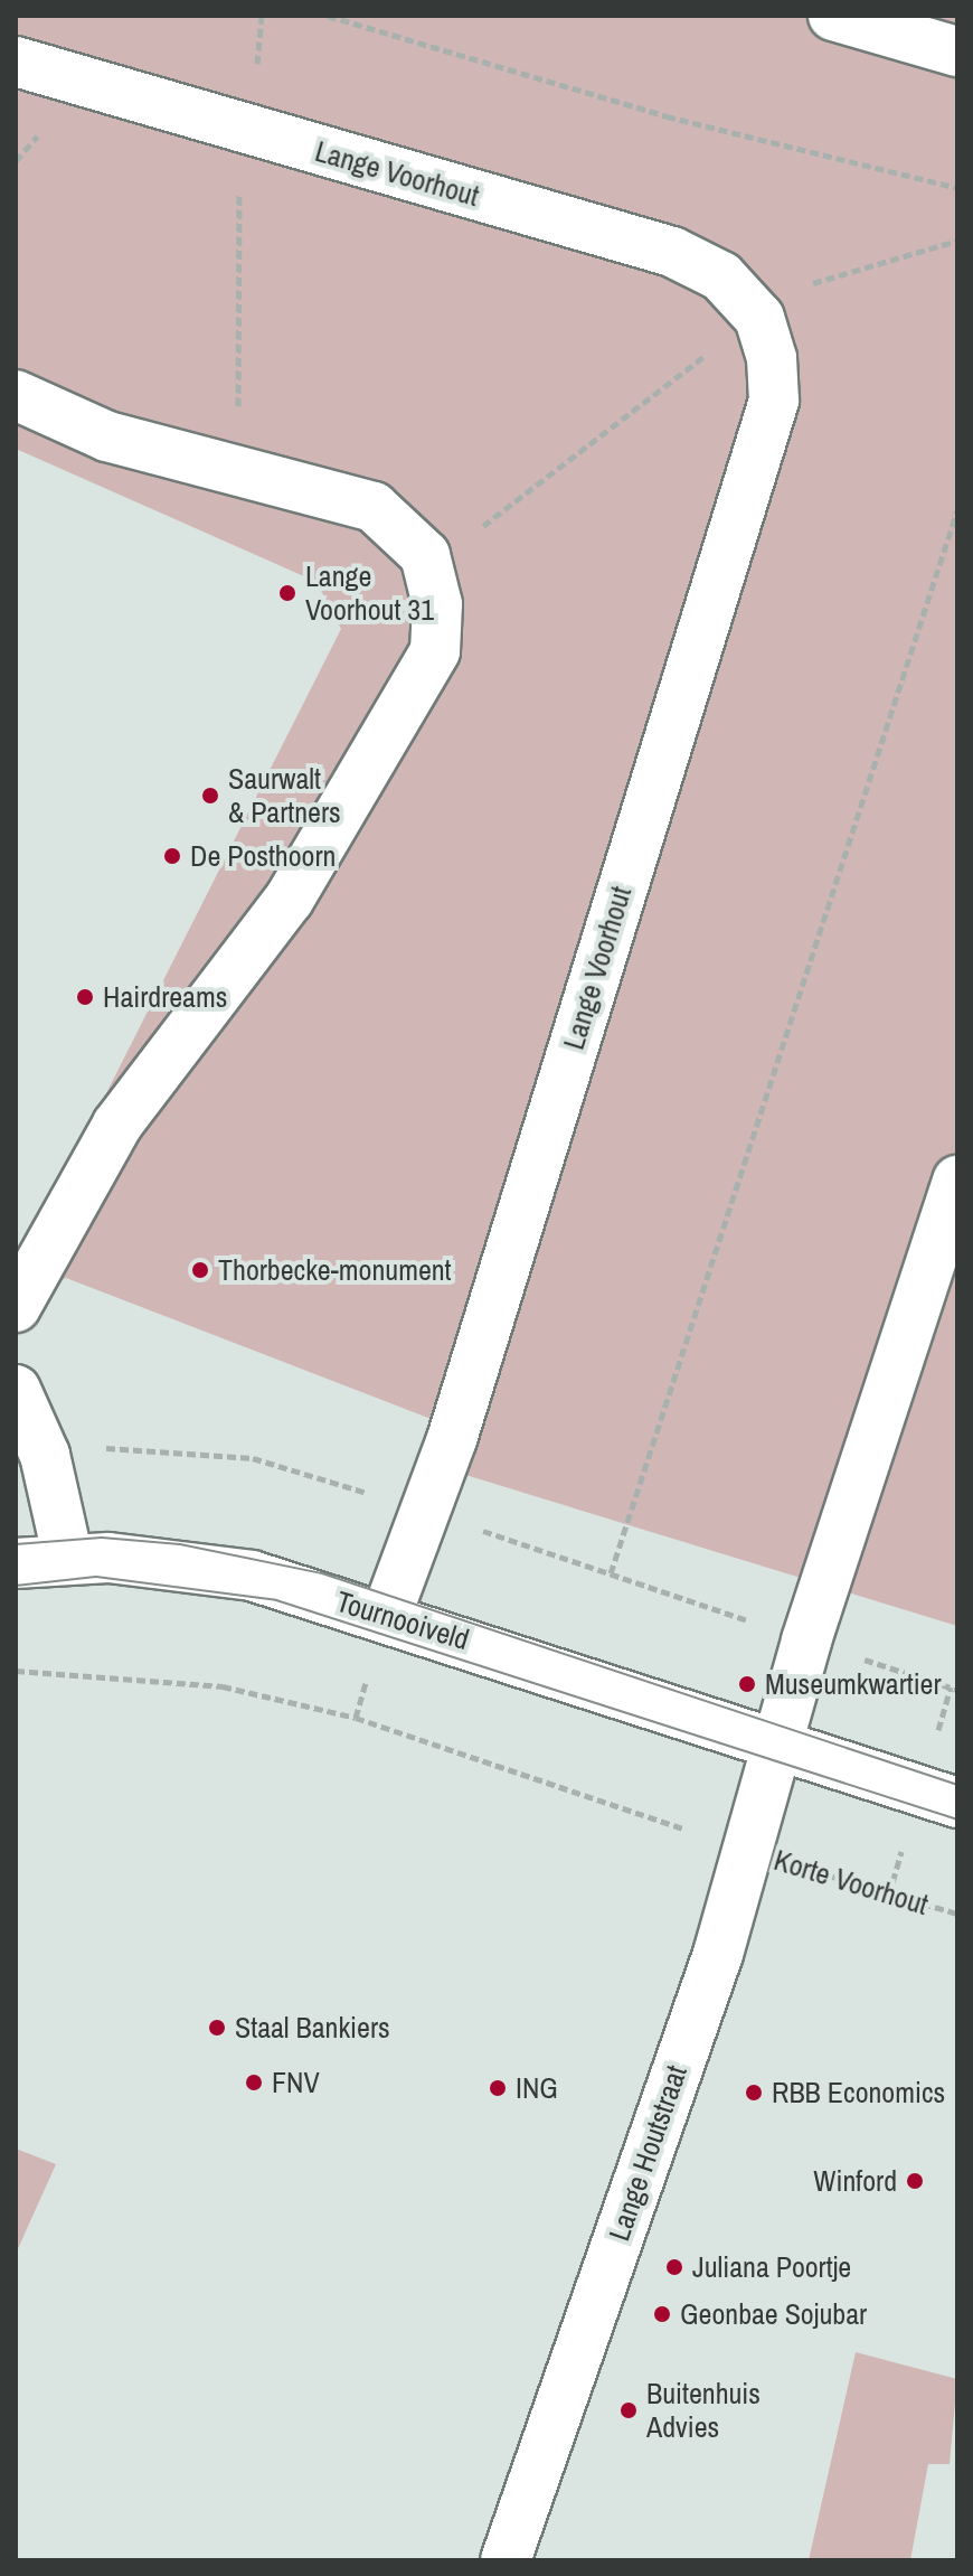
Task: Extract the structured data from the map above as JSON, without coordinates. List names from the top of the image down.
{
  "streets": {
    "street": ["Lange Voorhout", "Tournooiveld", "Lange Houtstraat"],
    "path": ["Korte Voorhout"]
  },
  "crossings": [
    ["Lange Voorhout", "Tournooiveld"],
    ["Tournooiveld", "Lange Houtstraat"],
    ["Korte Voorhout", "Lange Houtstraat"]
  ],
  "places": [
    "Lange Voorhout 31",
    "Saurwalt & Partners",
    "De Posthoorn",
    "Hairdreams",
    "Thorbecke-monument",
    "Museumkwartier",
    "Staal Bankiers",
    "FNV",
    "ING",
    "RBB Economics",
    "Winford",
    "Juliana Poortje",
    "Geonbae Sojubar",
    "Buitenhuis Advies"
  ]
}
